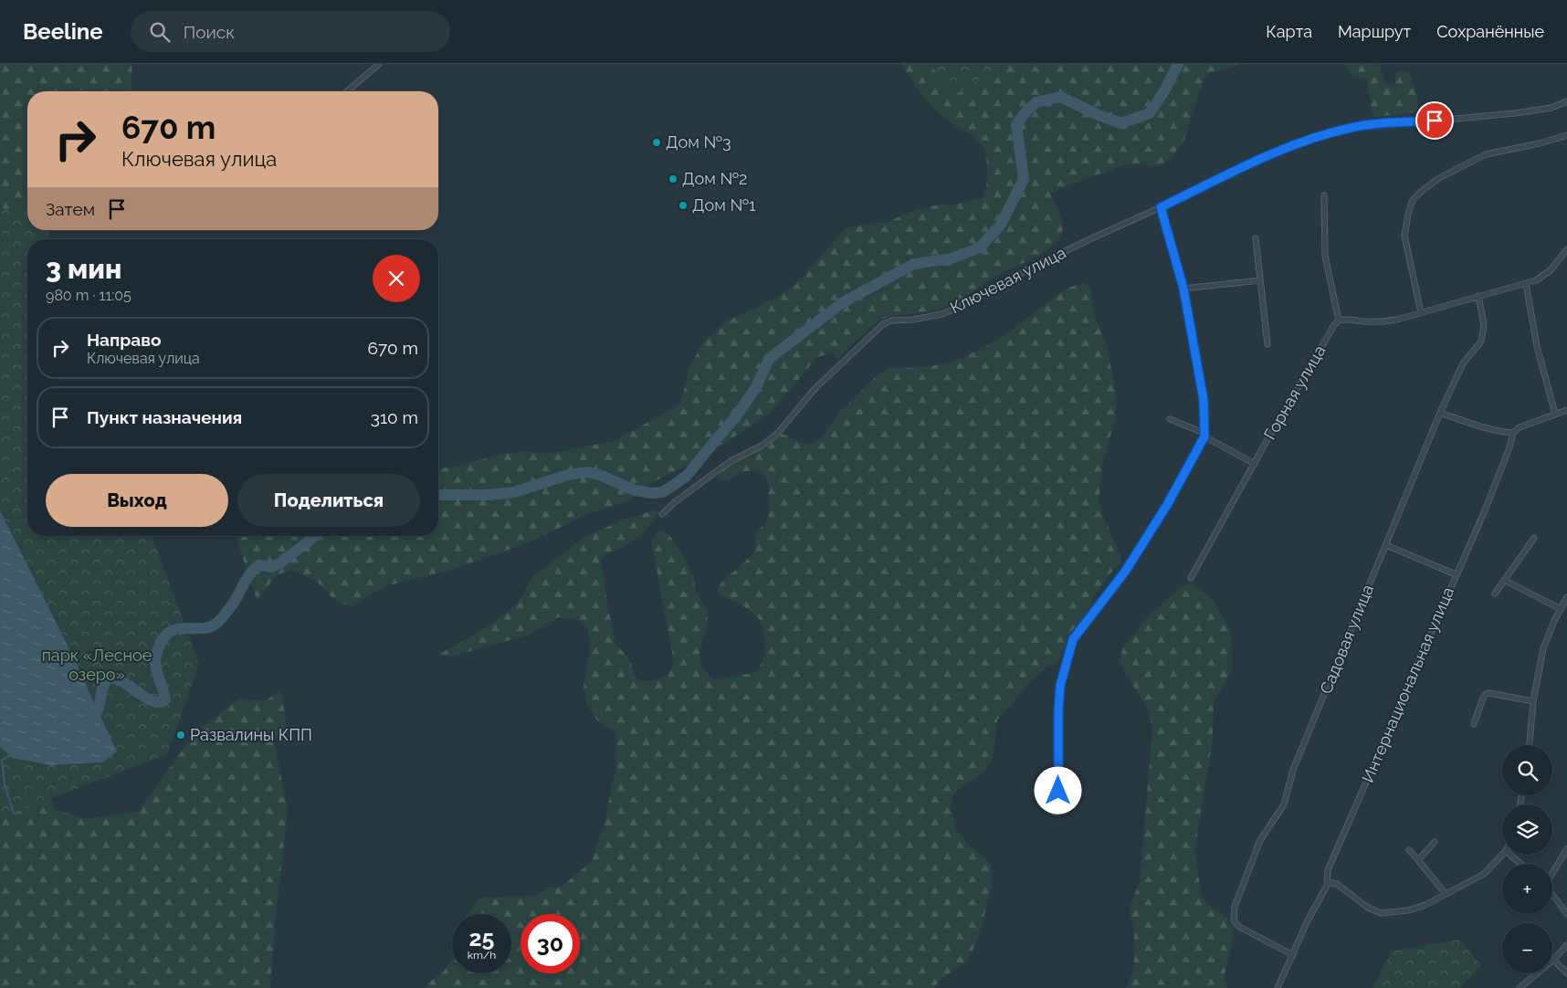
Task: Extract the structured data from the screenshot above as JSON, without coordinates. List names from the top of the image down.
{
  "streets": {
    "street": [
      "Ключевая улица",
      "Горная улица",
      "Садовая улица",
      "Интернациональная улица"
    ]
  },
  "crossings": [
    ["Садовая улица", "Интернациональная улица"]
  ],
  "parks": ["парк «Лесное озеро»"],
  "places": [
    "Дом №3",
    "Дом №2",
    "Дом №1",
    "Развалины КПП"
  ],
  "page": {
    "header": "Beeline",
    "search": "Поиск",
    "nav": ["Карта", "Маршрут", "Сохранённые"],
    "turn": ["670 m", "Ключевая улица"],
    "then": "Затем",
    "heading": ["3 мин", "980 m · 11:05"],
    "list": [
      {
        "name": "Направо",
        "note": "Ключевая улица",
        "value": "670 m"
      },
      {
        "name": "Пункт назначения",
        "value": "310 m"
      }
    ],
    "buttons": ["Выход", "Поделиться"],
    "map_buttons": ["+", "−"],
    "speed": "25 km/h",
    "limit": "30"
  }
}
